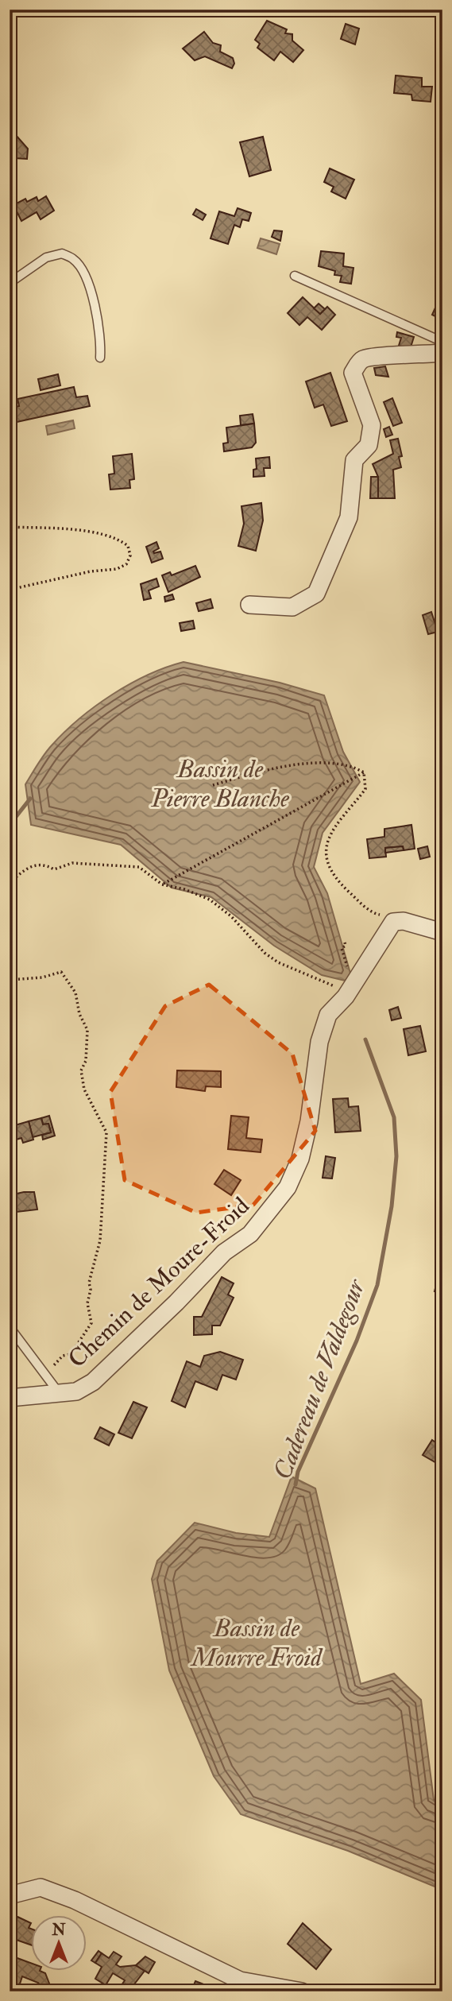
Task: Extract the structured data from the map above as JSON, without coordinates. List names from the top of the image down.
{
  "streets": {
    "street": ["Chemin de Moure-Froid"]
  },
  "water": ["Bassin de Pierre Blanche", "Cadereau de Valdegour", "Bassin de Mourre Froid"],
  "north": "top"
}
